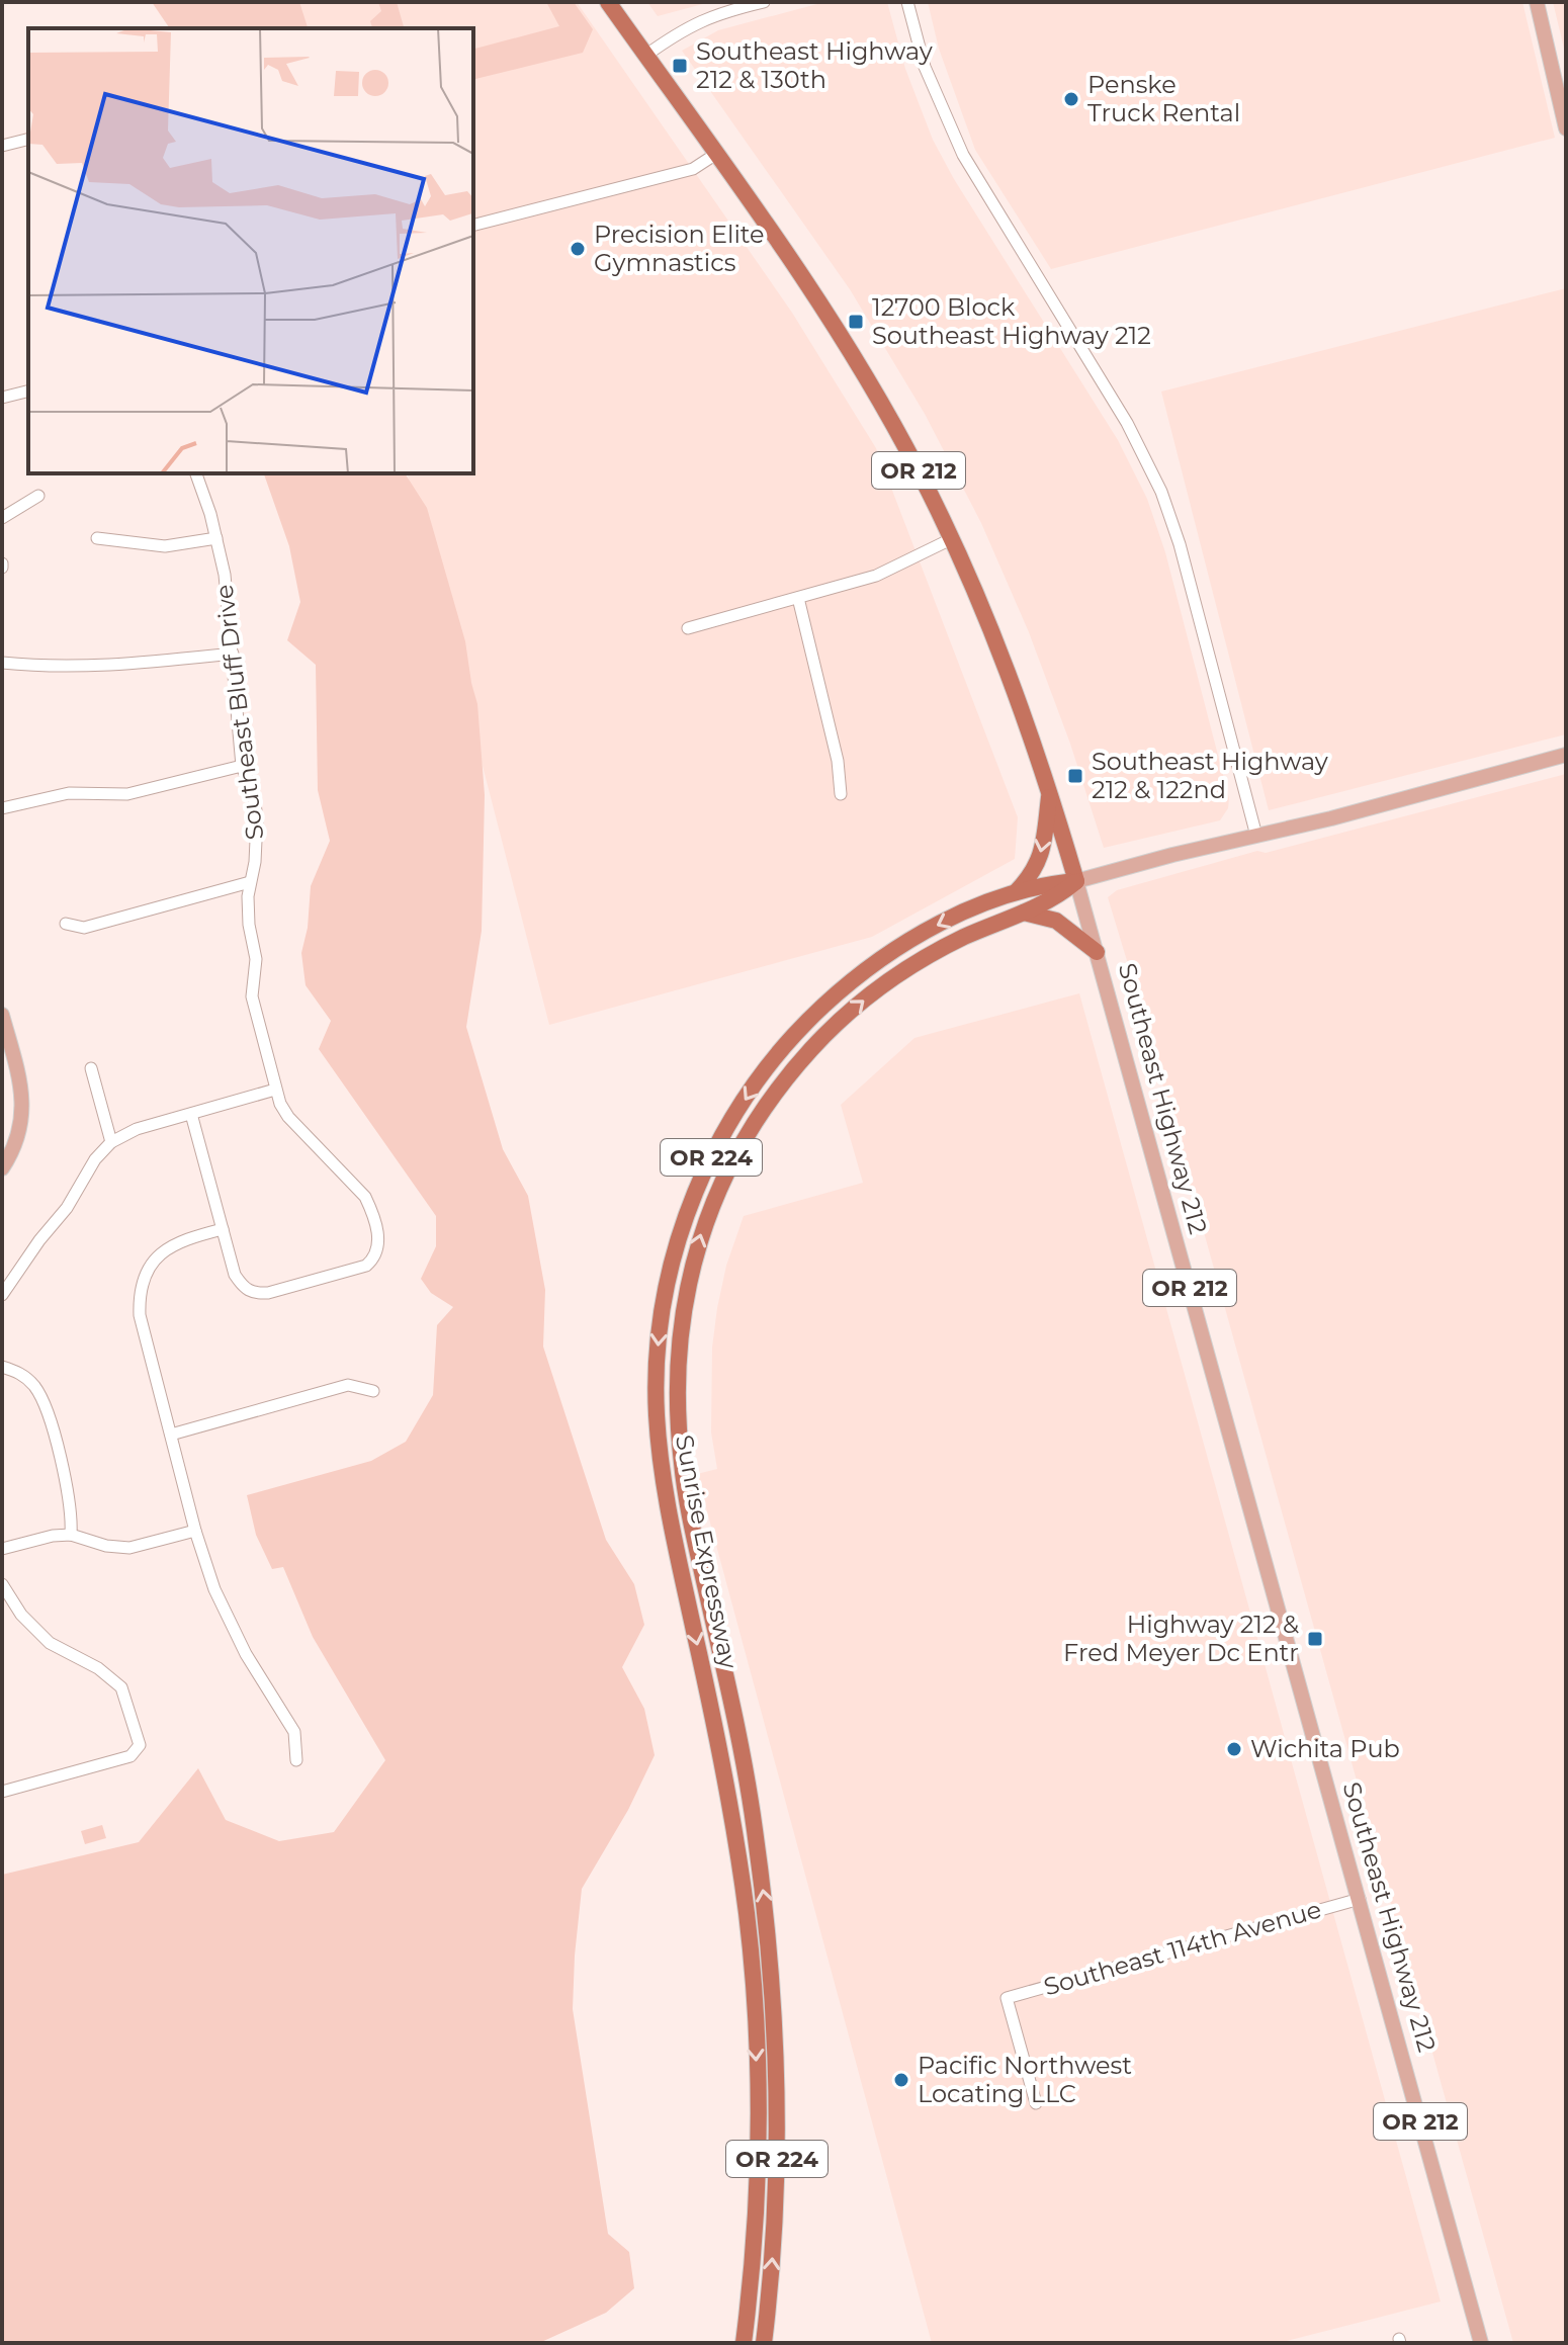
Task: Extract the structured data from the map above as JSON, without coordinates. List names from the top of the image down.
{
  "streets": {
    "highway": [
      "OR 212",
      "Southeast Highway 212",
      "OR 224",
      "Sunrise Expressway"
    ],
    "street": ["Southeast Bluff Drive", "Southeast 114th Avenue"]
  },
  "crossings": [
    ["Southeast Highway 212", "Sunrise Expressway"],
    ["Southeast Highway 212", "Southeast 114th Avenue"]
  ],
  "places": {
    "transit": [
      "Southeast Highway 212 & 130th",
      "12700 Block Southeast Highway 212",
      "Southeast Highway 212 & 122nd",
      "Highway 212 & Fred Meyer Dc Entr"
    ],
    "other": [
      "Penske Truck Rental",
      "Precision Elite Gymnastics",
      "Wichita Pub",
      "Pacific Northwest Locating LLC"
    ]
  }
}
